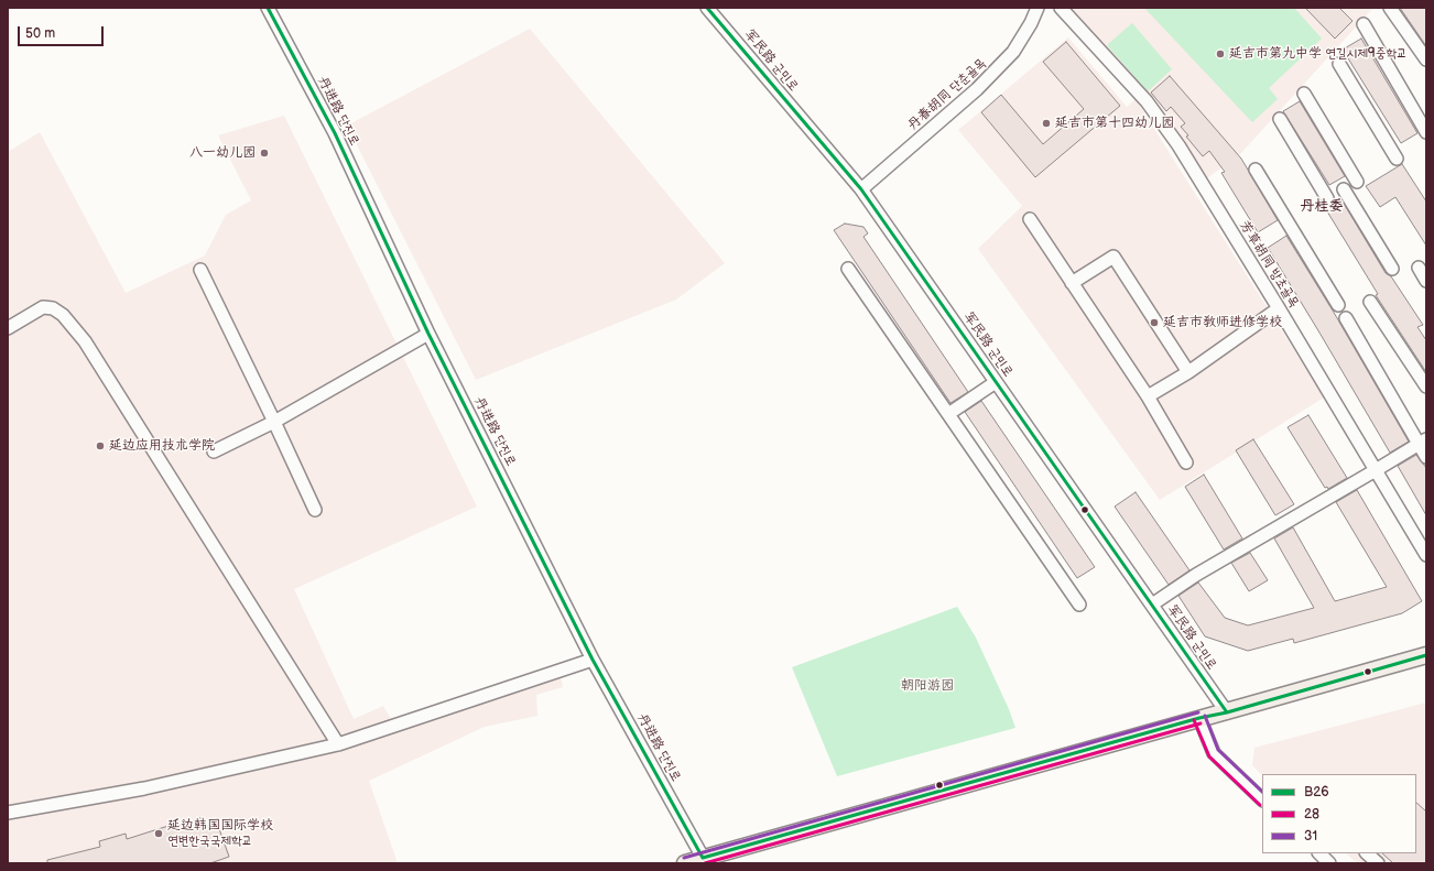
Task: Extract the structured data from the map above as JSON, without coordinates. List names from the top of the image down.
{
  "streets": {
    "street": [
      "军民路 군민로",
      "丹春胡同 단춘골목",
      "丹进路 단진로",
      "芳草胡同 방초골목"
    ]
  },
  "crossings": [
    ["军民路 군민로", "丹春胡同 단춘골목"]
  ],
  "districts": ["丹桂委"],
  "parks": ["朝阳游园"],
  "places": [
    "延吉市第九中学 연길시제9중학교",
    "延吉市第十四幼儿园",
    "八一幼儿园",
    "延吉市教师进修学校",
    "延边应用技术学院",
    "延边韩国国际学校 연변한국국제학교"
  ],
  "lines": ["transit line B26", "transit line 31", "transit line 28"],
  "legend": ["B26", "28", "31"],
  "scale_bar": "50 m"
}
